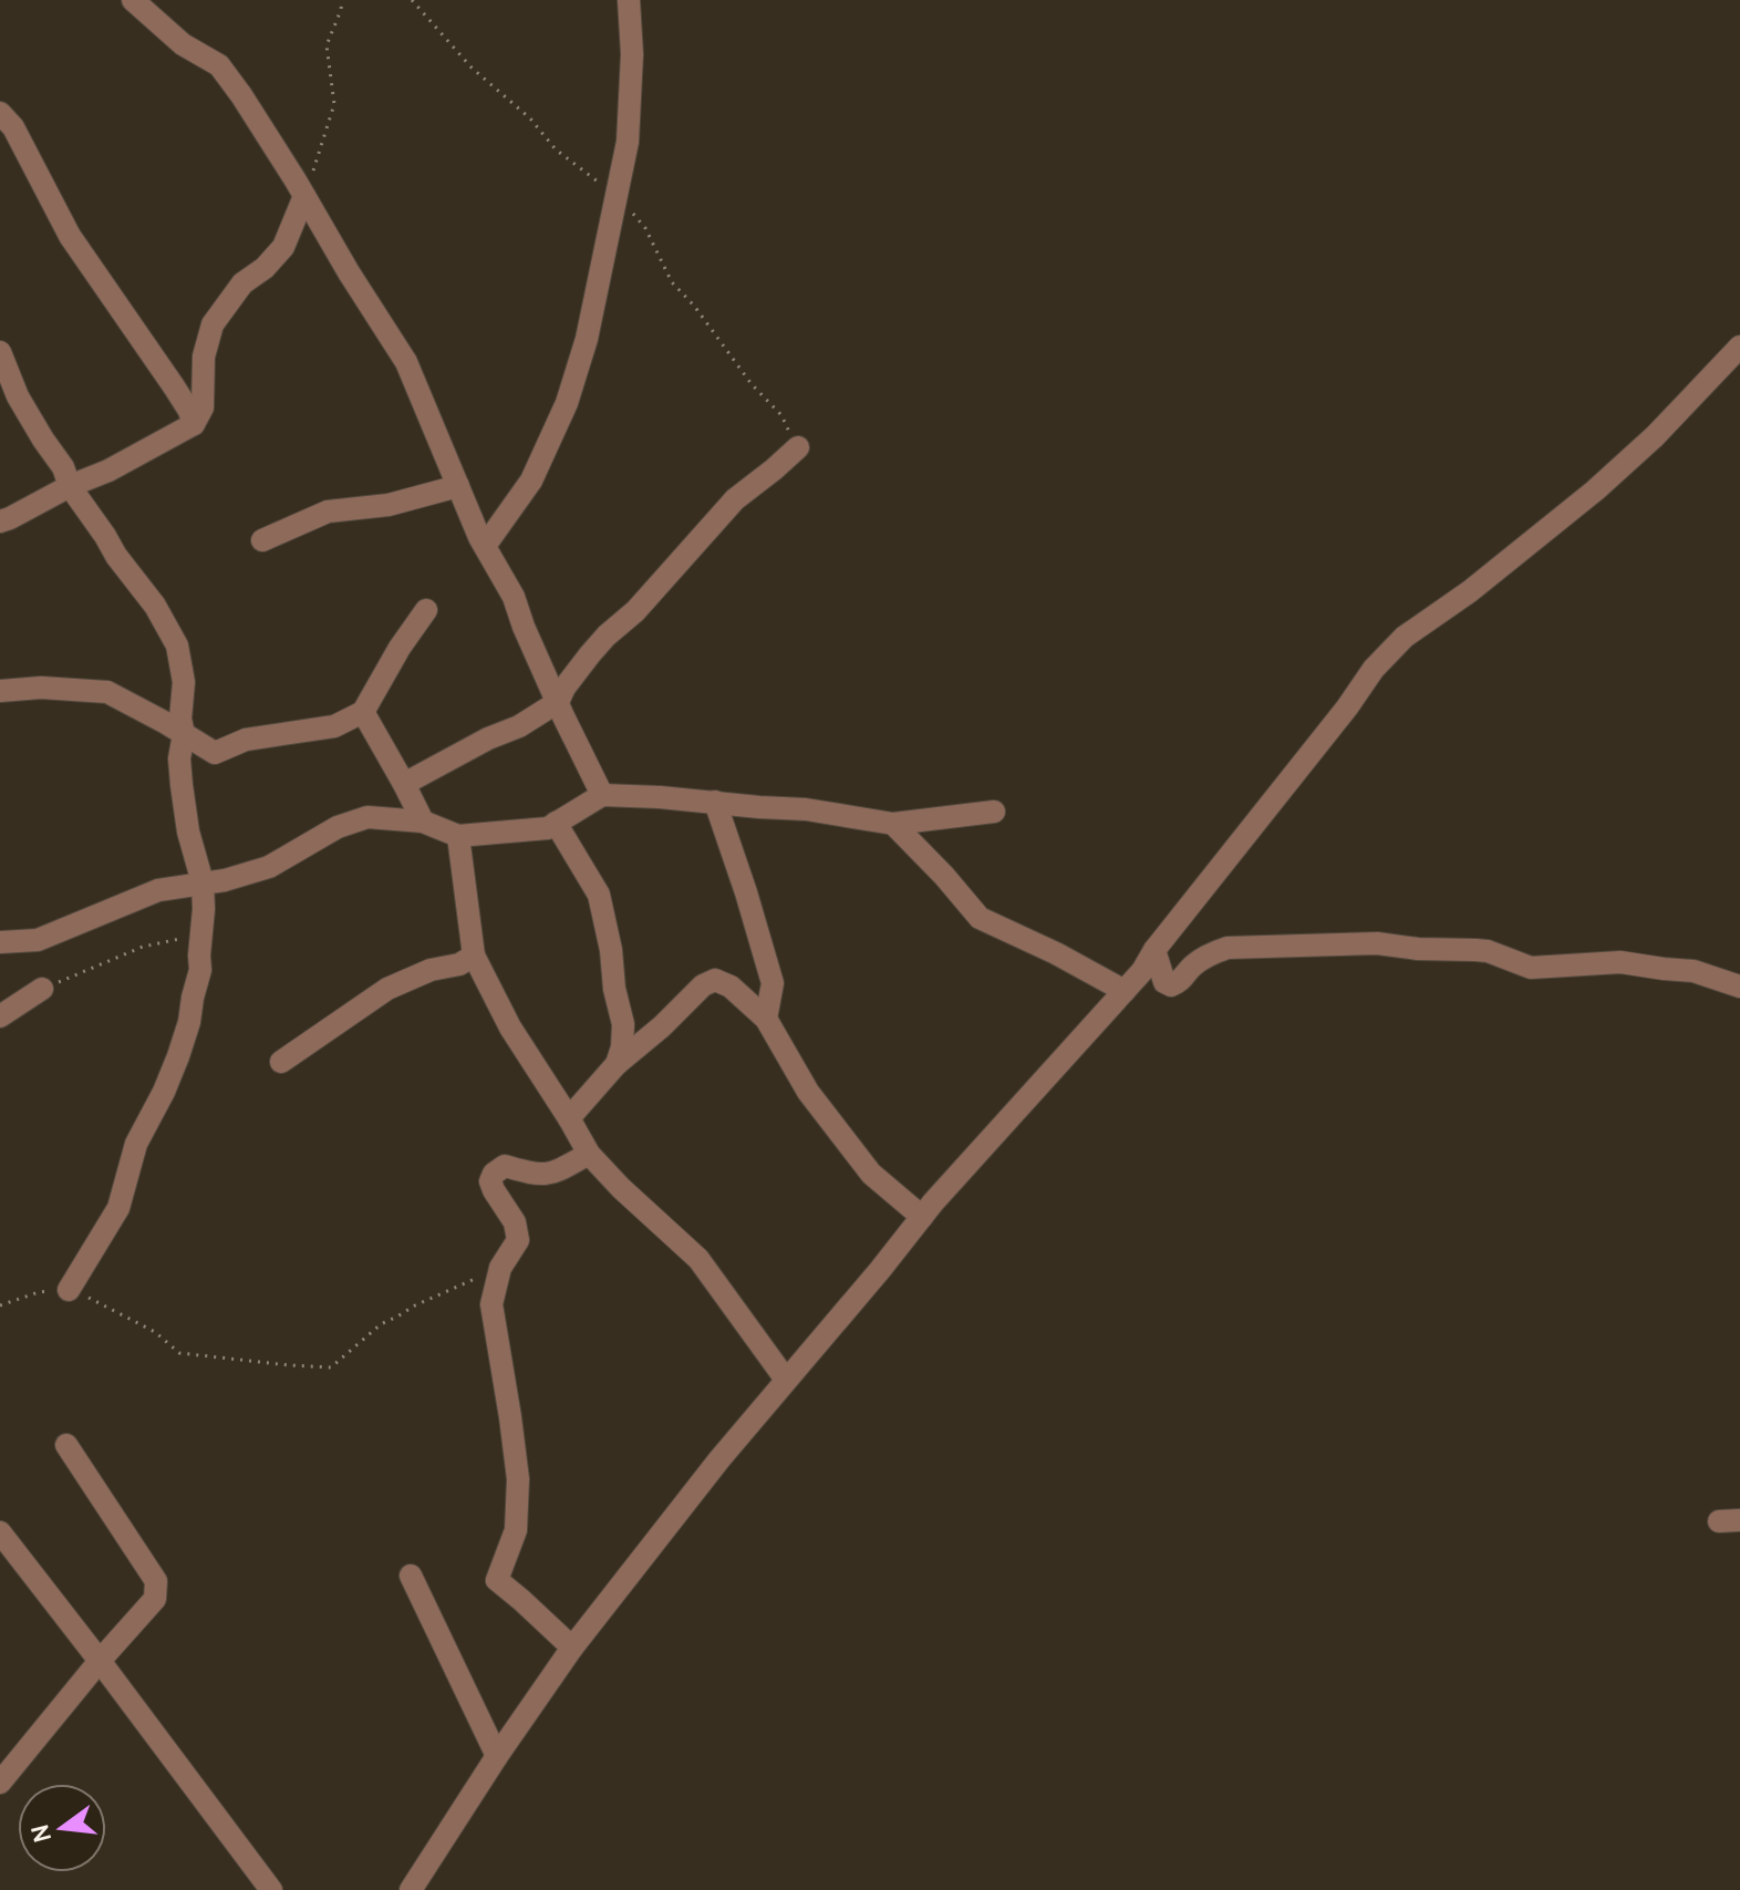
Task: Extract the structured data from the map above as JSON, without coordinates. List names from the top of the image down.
{
  "north": "left"
}
